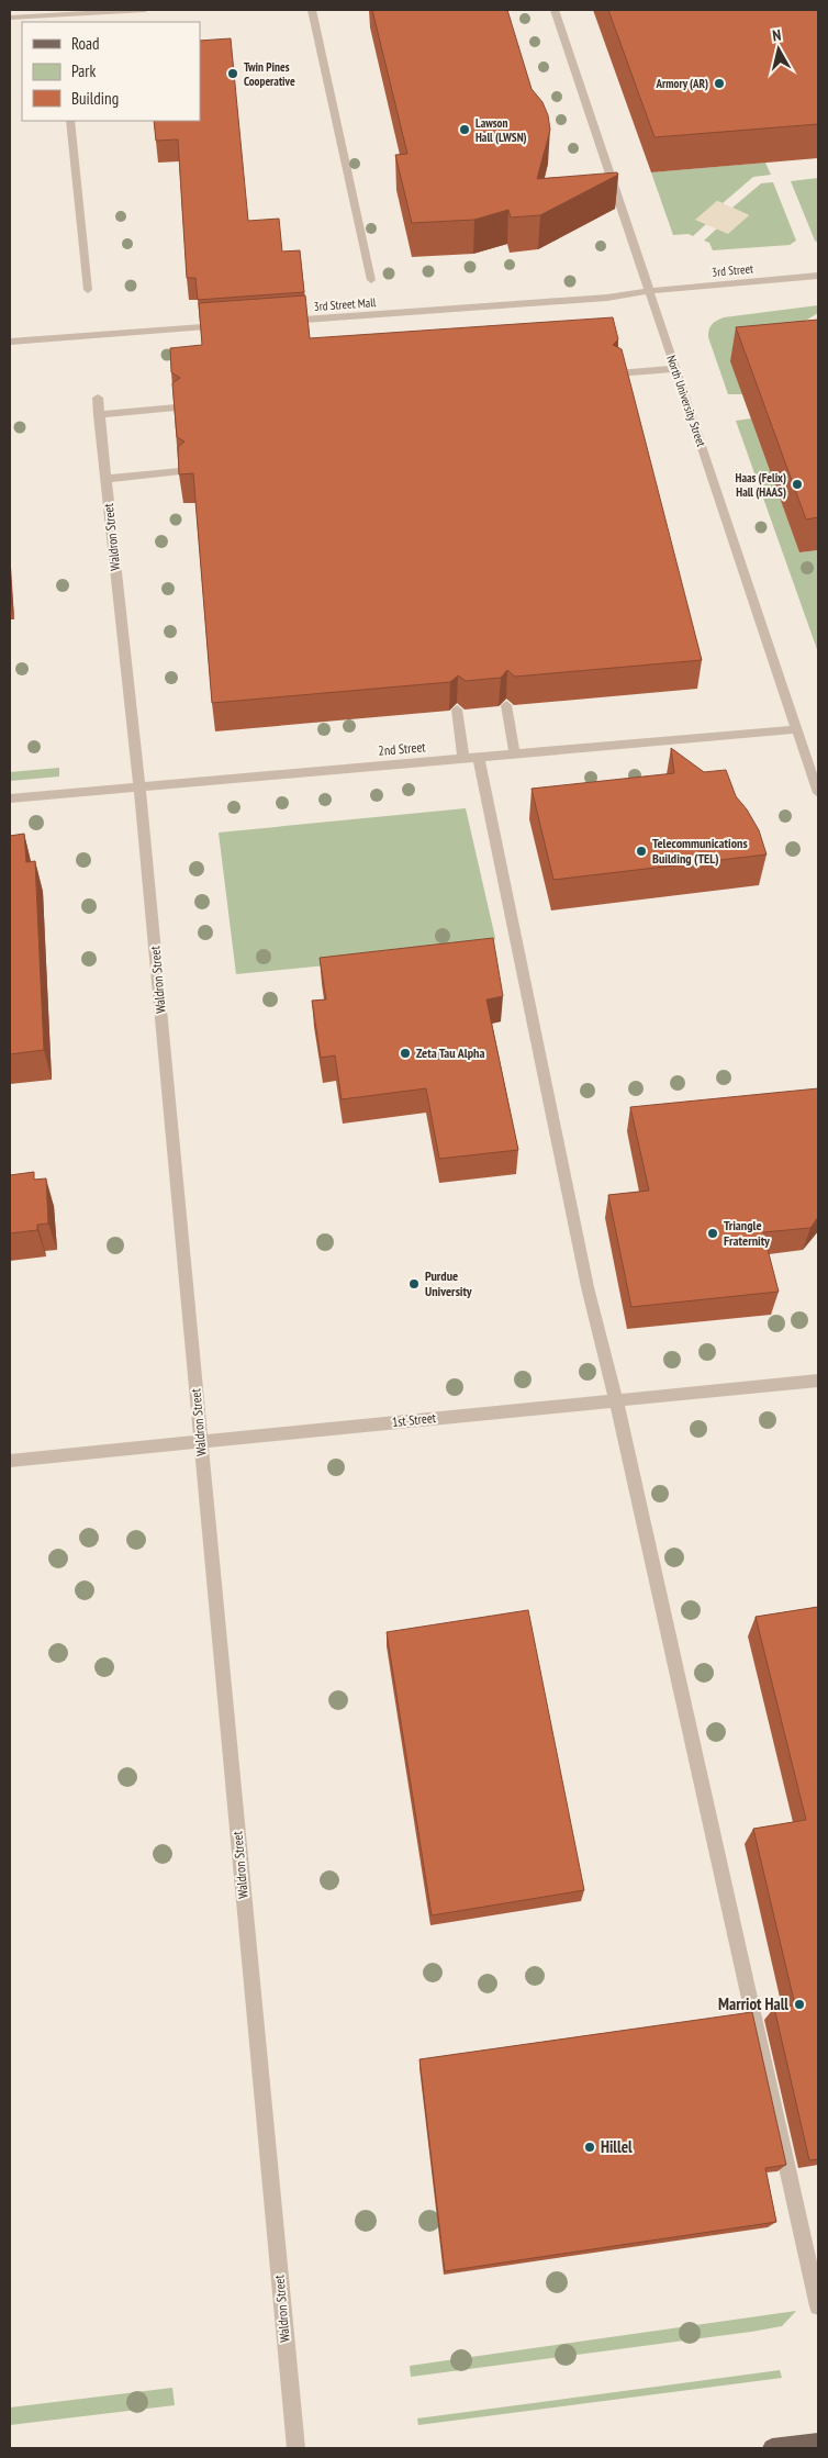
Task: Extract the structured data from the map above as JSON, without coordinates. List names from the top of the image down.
{
  "streets": {
    "street": [
      "3rd Street",
      "3rd Street Mall",
      "North University Street",
      "Waldron Street",
      "2nd Street",
      "1st Street"
    ]
  },
  "crossings": [
    ["3rd Street", "3rd Street Mall"],
    ["3rd Street", "North University Street"],
    ["3rd Street Mall", "North University Street"],
    ["North University Street", "2nd Street"],
    ["Waldron Street", "2nd Street"],
    ["Waldron Street", "1st Street"]
  ],
  "places": [
    "Twin Pines Cooperative",
    "Armory (AR)",
    "Lawson Hall (LWSN)",
    "Haas (Felix) Hall (HAAS)",
    "Telecommunications Building (TEL)",
    "Zeta Tau Alpha",
    "Triangle Fraternity",
    "Purdue University",
    "Marriot Hall",
    "Hillel"
  ],
  "legend": ["Road", "Park", "Building"],
  "north": "top"
}
